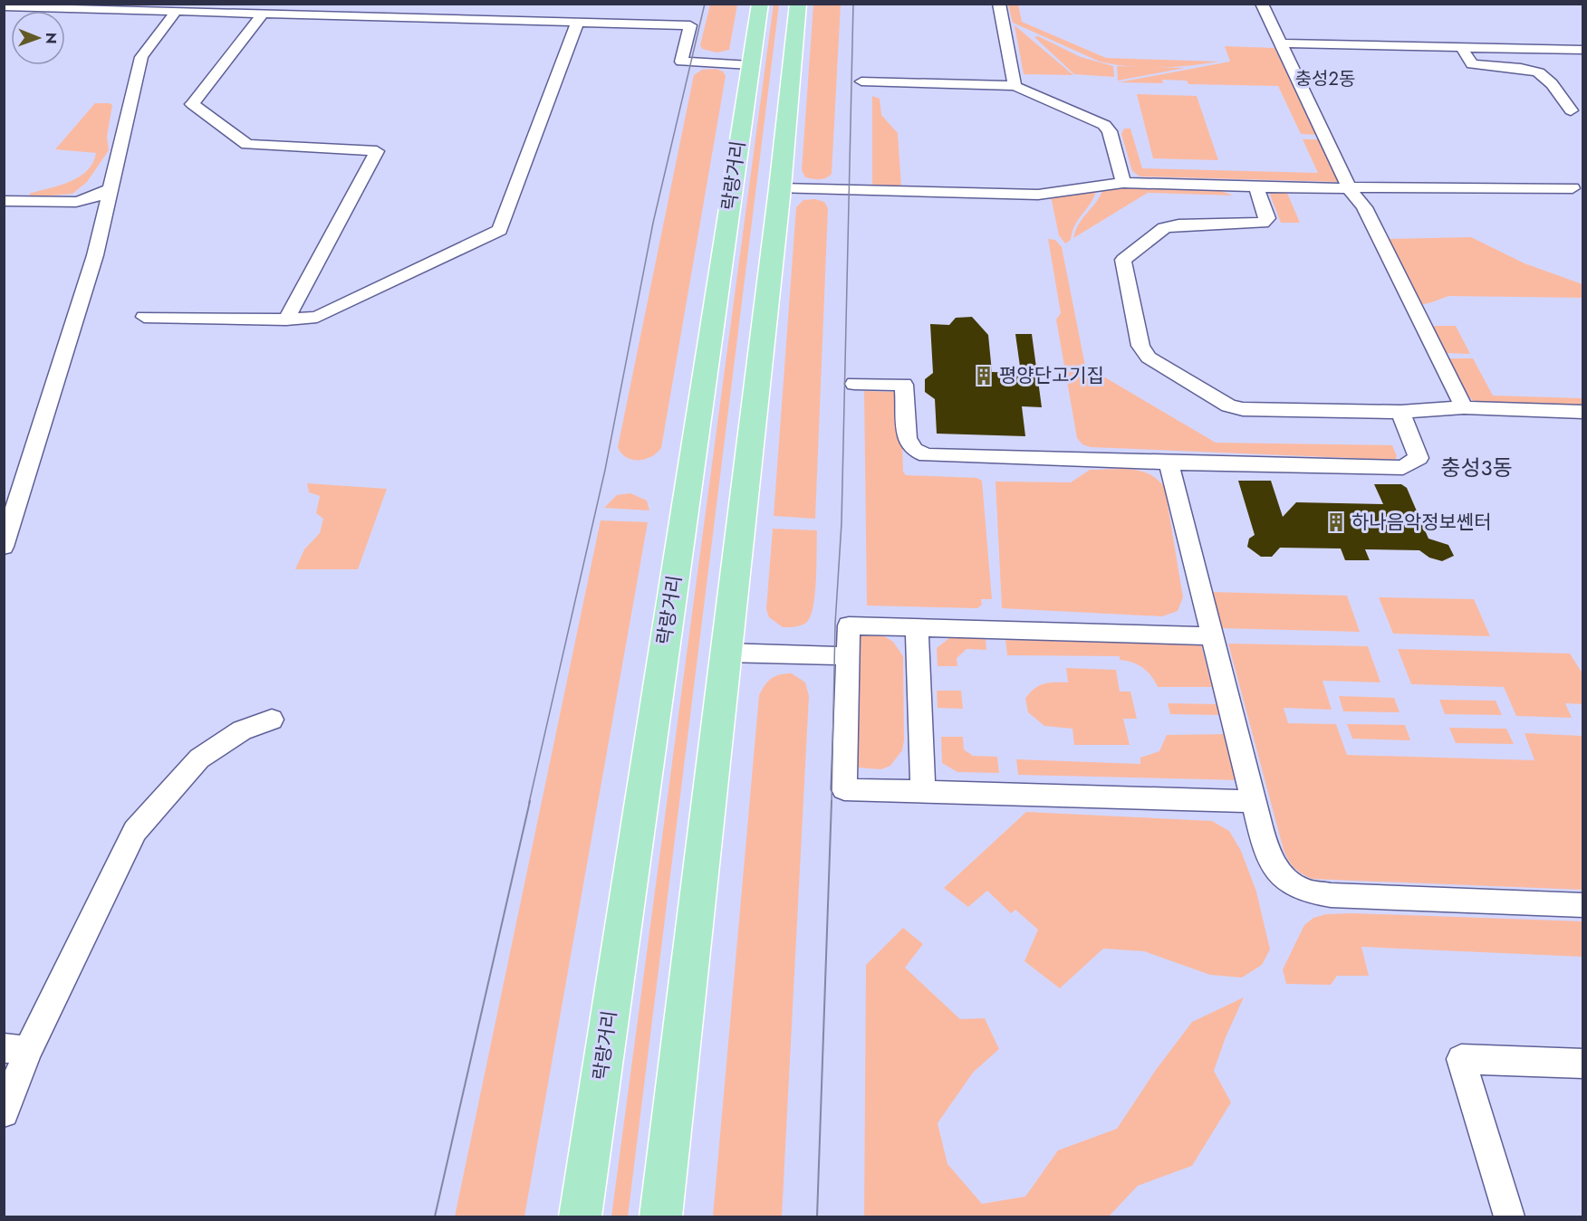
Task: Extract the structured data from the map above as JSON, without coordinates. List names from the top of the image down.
{
  "streets": {
    "main road": ["락랑거리"]
  },
  "districts": ["충성2동", "충성3동"],
  "places": {
    "building": ["평양단고기집", "하나음악정보쎈터"]
  },
  "north": "right"
}
